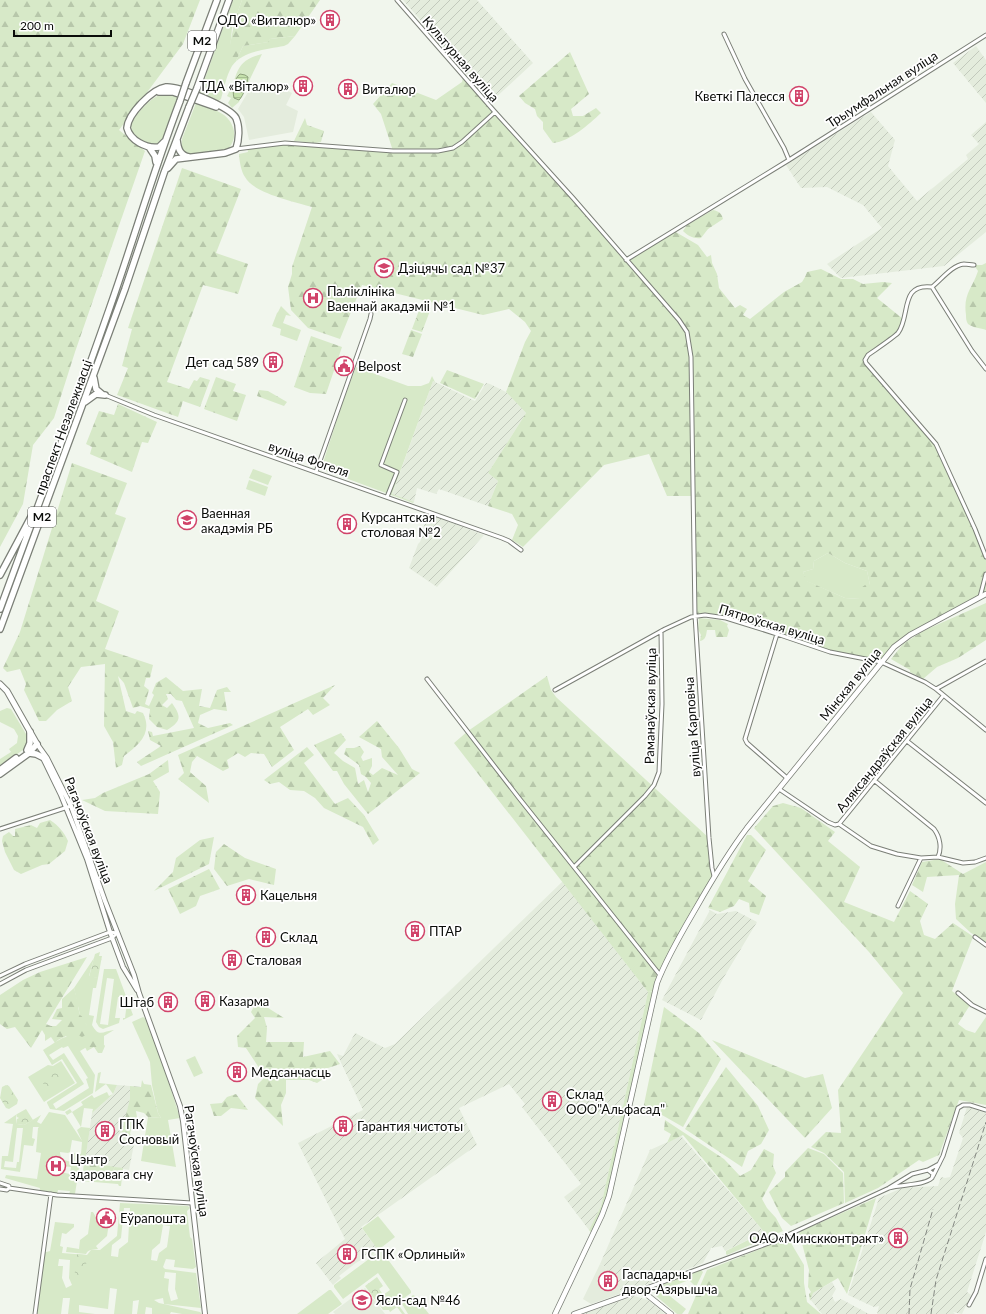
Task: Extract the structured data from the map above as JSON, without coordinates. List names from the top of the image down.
{
  "streets": {
    "highway": ["М2", "праспект Незалежнасці"],
    "main road": ["Мінская вуліца", "Рагачоўская вуліца"],
    "street": [
      "Культурная вуліца",
      "Трыумфальная вуліца",
      "вуліца Фогеля",
      "Пятроўская вуліца",
      "Раманаўская вуліца",
      "вуліца Карповіча",
      "Аляксандраўская вуліца"
    ]
  },
  "crossings": [
    ["М2", "праспект Незалежнасці"],
    ["Культурная вуліца", "Трыумфальная вуліца"],
    ["Культурная вуліца", "вуліца Карповіча"],
    ["Трыумфальная вуліца", "вуліца Карповіча"],
    ["Пятроўская вуліца", "Мінская вуліца"],
    ["Пятроўская вуліца", "вуліца Карповіча"],
    ["Пятроўская вуліца", "Аляксандраўская вуліца"],
    ["Мінская вуліца", "вуліца Карповіча"]
  ],
  "places": {
    "building": [
      "ОДО «Виталюр»",
      "ТДА «Віталюр»",
      "Виталюр",
      "Кветкі Палесся",
      "Дет сад 589",
      "Курсантская столовая №2",
      "Кацельня",
      "ПТАР",
      "Склад",
      "Сталовая",
      "Казарма",
      "Штаб",
      "Медсанчасць",
      "Склад ООО\"Альфасад\"",
      "Гарантия чистоты",
      "ГПК Сосновый",
      "ОАО«Минскконтракт»",
      "ГСПК «Орлиный»",
      "Гаспадарчы двор-Азярышча"
    ],
    "school or university": ["Дзіцячы сад №37", "Ваенная акадэмія РБ", "Яслі-сад №46"],
    "hospital": ["Паліклініка Ваеннай акадэміі №1", "Цэнтр здаровага сну"],
    "public building": ["Belpost", "Еўрапошта"]
  },
  "scale_bar": "200 m"
}
